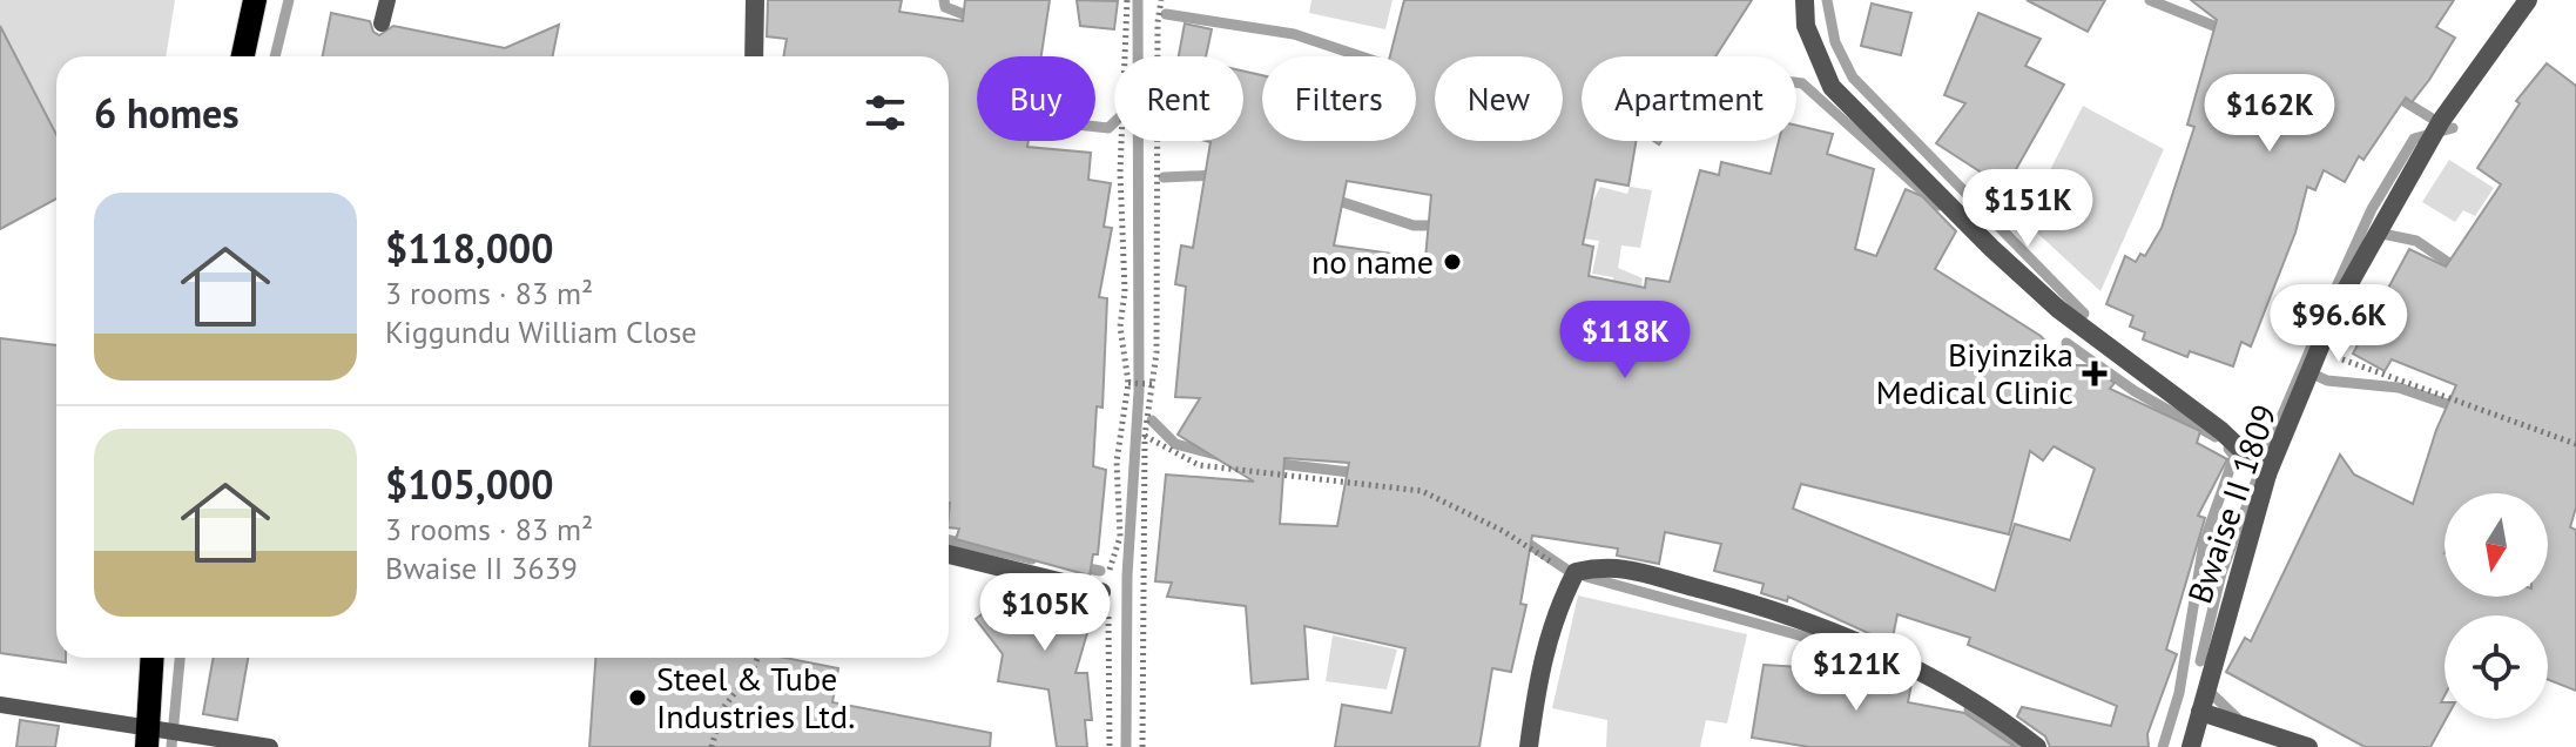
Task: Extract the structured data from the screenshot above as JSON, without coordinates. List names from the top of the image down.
{
  "streets": {
    "street": ["Bwaise II 1809"]
  },
  "places": {
    "other": ["no name", "Steel & Tube Industries Ltd."],
    "health": ["Biyinzika Medical Clinic"]
  },
  "north": "bottom",
  "page": {
    "chip": [
      "Buy",
      "Rent",
      "Filters",
      "New",
      "Apartment"
    ],
    "heading": "6 homes",
    "price": [
      "$162K",
      "$151K",
      "$96.6K",
      "$118K",
      "$105K",
      "$121K"
    ],
    "list": [
      {
        "name": "$118,000",
        "note": "3 rooms · 83 m² · Kiggundu William Close"
      },
      {
        "name": "$105,000",
        "note": "3 rooms · 83 m² · Bwaise II 3639"
      }
    ]
  }
}
